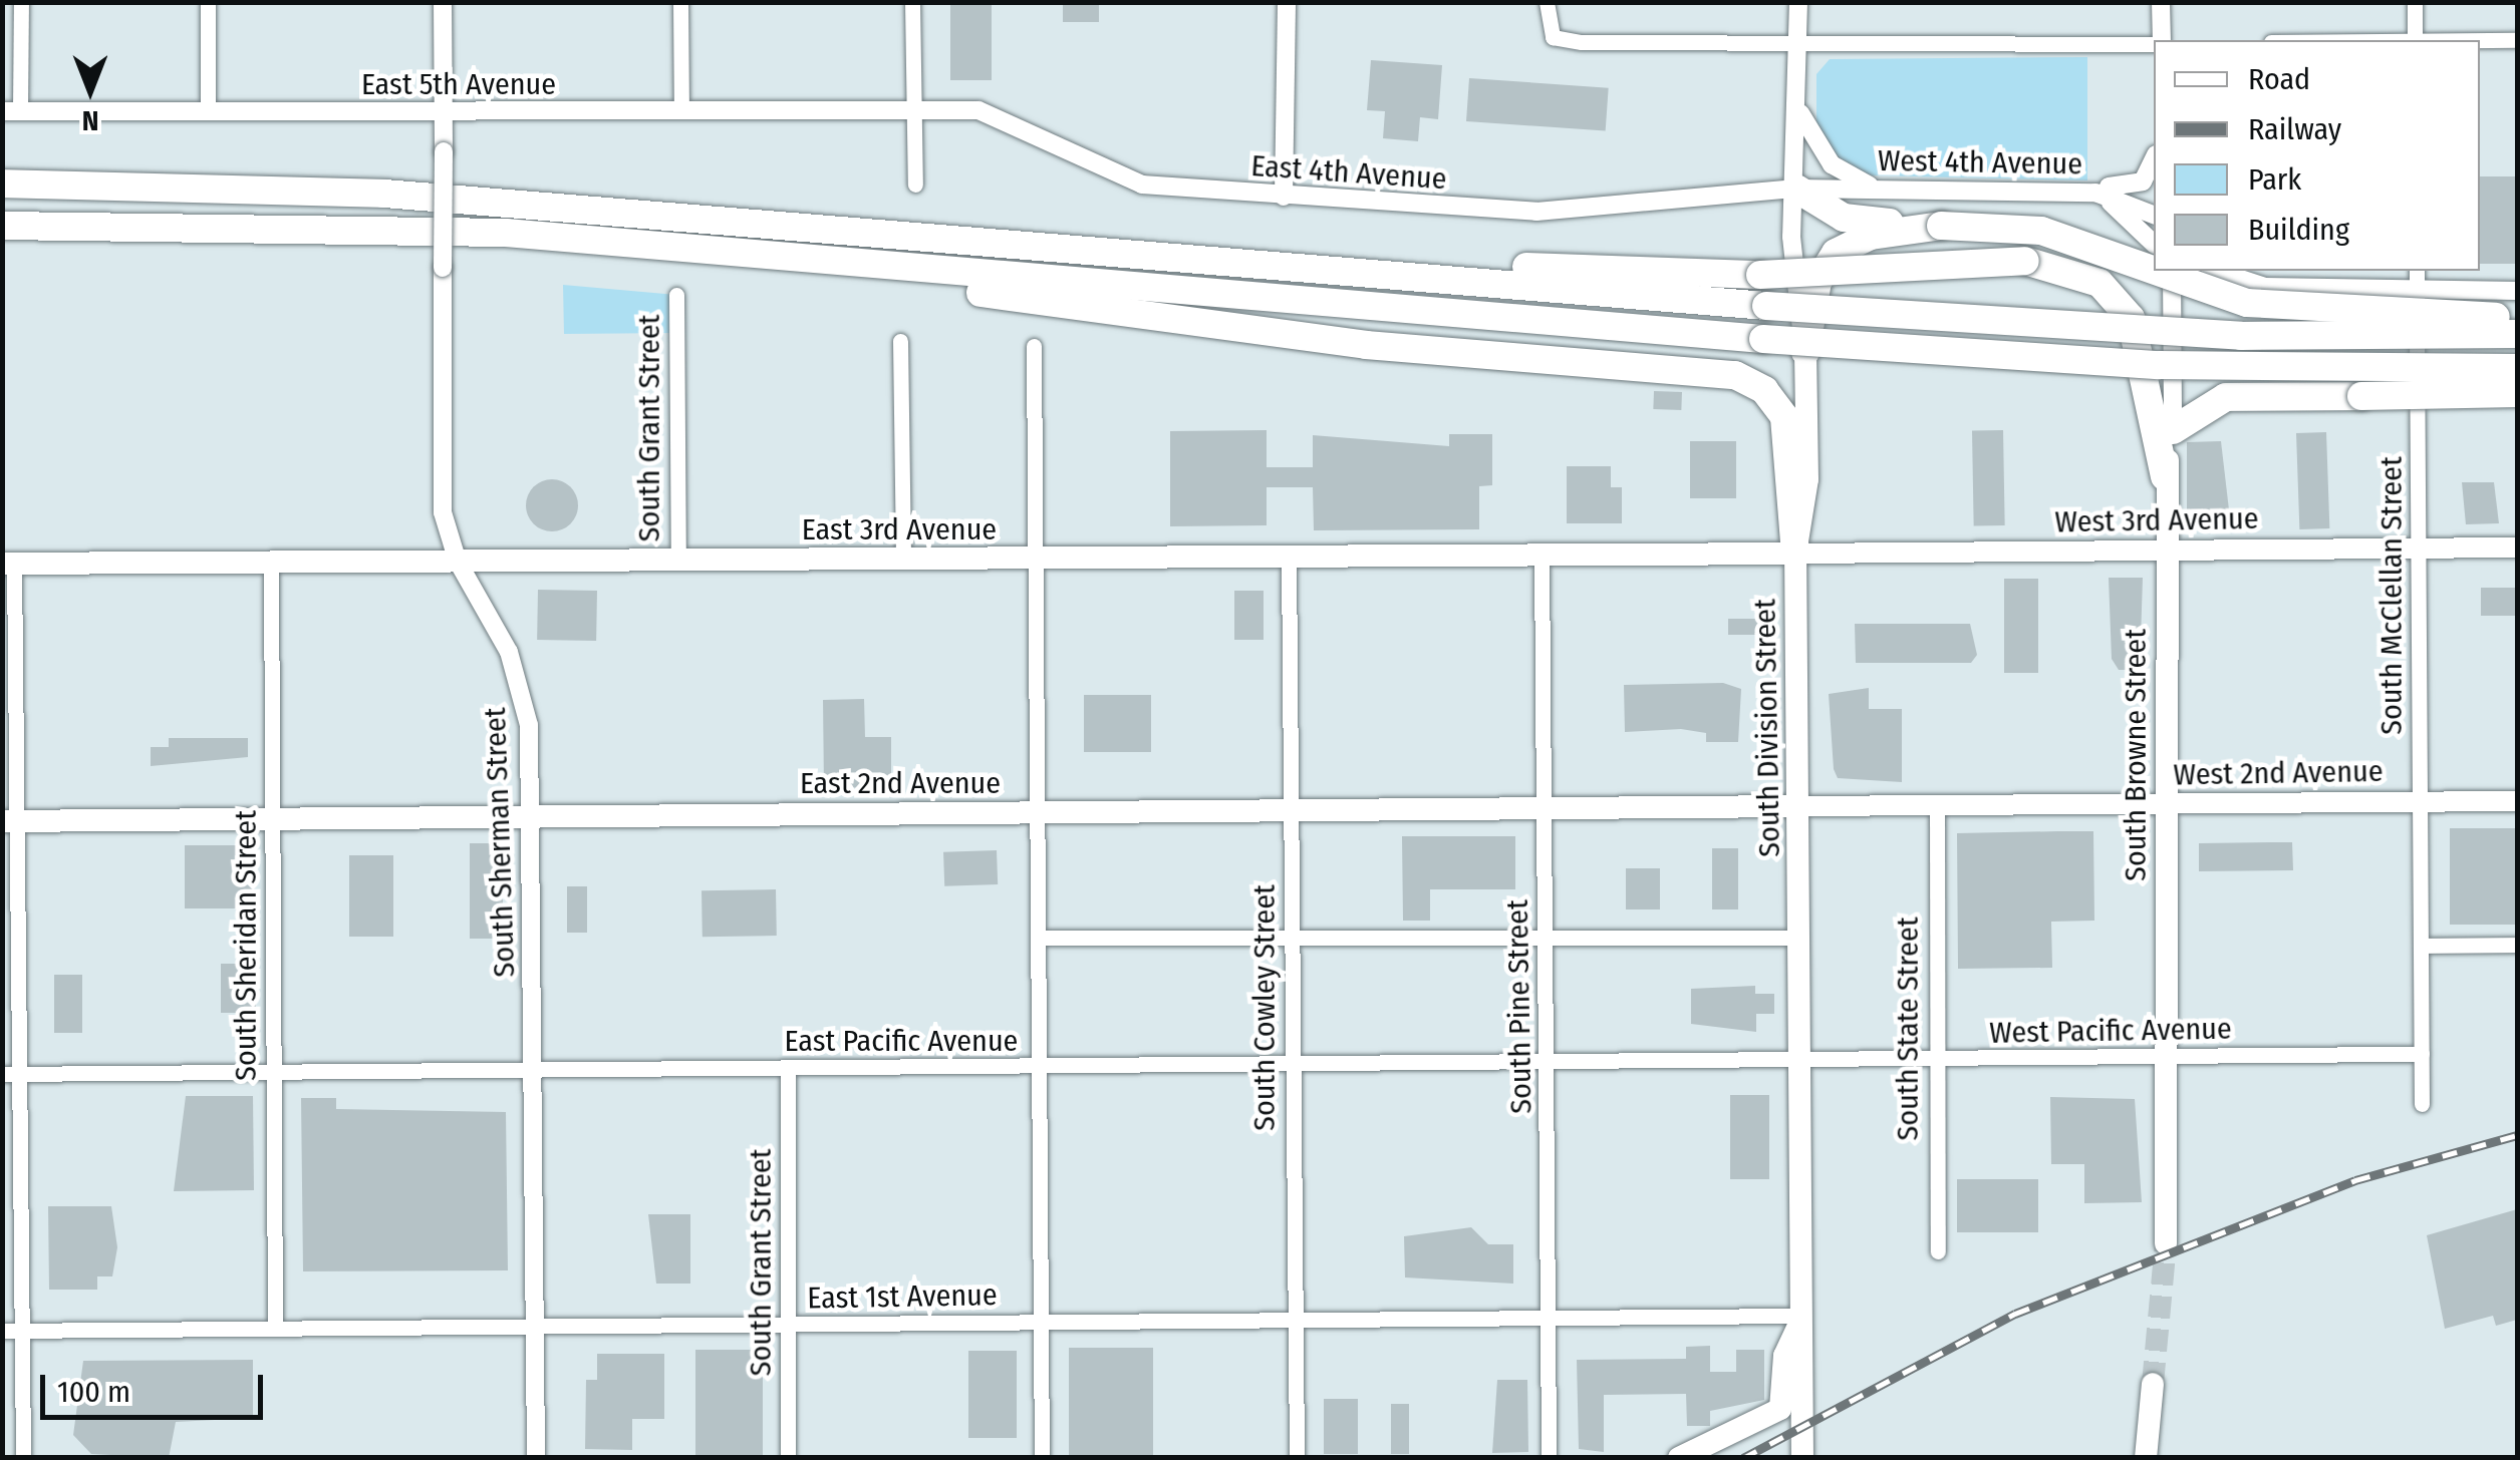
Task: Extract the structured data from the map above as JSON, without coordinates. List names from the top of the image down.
{
  "streets": {
    "main road": [
      "West 3rd Avenue",
      "East 3rd Avenue",
      "South Division Street",
      "South Browne Street",
      "West 2nd Avenue",
      "East 2nd Avenue"
    ],
    "street": [
      "East 5th Avenue",
      "West 4th Avenue",
      "East 4th Avenue",
      "South Grant Street",
      "South McClellan Street",
      "South Sherman Street",
      "South Sheridan Street",
      "South Pine Street",
      "South Cowley Street",
      "South State Street",
      "West Pacific Avenue",
      "East Pacific Avenue",
      "East 1st Avenue"
    ]
  },
  "crossings": [
    ["East 5th Avenue", "East 4th Avenue"],
    ["East 5th Avenue", "South Sherman Street"],
    ["West 4th Avenue", "East 4th Avenue"],
    ["West 4th Avenue", "South Division Street"],
    ["East 4th Avenue", "South Division Street"],
    ["South Grant Street", "East 3rd Avenue"],
    ["South Grant Street", "East Pacific Avenue"],
    ["South Grant Street", "East 1st Avenue"],
    ["West 3rd Avenue", "East 3rd Avenue"],
    ["West 3rd Avenue", "South McClellan Street"],
    ["West 3rd Avenue", "South Division Street"],
    ["West 3rd Avenue", "South Browne Street"],
    ["East 3rd Avenue", "South Division Street"],
    ["East 3rd Avenue", "South Sherman Street"],
    ["East 3rd Avenue", "South Sheridan Street"],
    ["East 3rd Avenue", "South Pine Street"],
    ["East 3rd Avenue", "South Cowley Street"],
    ["South McClellan Street", "West 2nd Avenue"],
    ["South McClellan Street", "West Pacific Avenue"],
    ["South Division Street", "West 2nd Avenue"],
    ["South Division Street", "East 2nd Avenue"],
    ["South Division Street", "West Pacific Avenue"],
    ["South Division Street", "East Pacific Avenue"],
    ["South Division Street", "East 1st Avenue"],
    ["South Browne Street", "West 2nd Avenue"],
    ["South Browne Street", "West Pacific Avenue"],
    ["West 2nd Avenue", "East 2nd Avenue"],
    ["West 2nd Avenue", "South State Street"],
    ["East 2nd Avenue", "South Sherman Street"],
    ["East 2nd Avenue", "South Sheridan Street"],
    ["East 2nd Avenue", "South Pine Street"],
    ["East 2nd Avenue", "South Cowley Street"],
    ["South Sherman Street", "East Pacific Avenue"],
    ["South Sherman Street", "East 1st Avenue"],
    ["South Sheridan Street", "East Pacific Avenue"],
    ["South Sheridan Street", "East 1st Avenue"],
    ["South Pine Street", "East Pacific Avenue"],
    ["South Pine Street", "East 1st Avenue"],
    ["South Cowley Street", "East Pacific Avenue"],
    ["South Cowley Street", "East 1st Avenue"],
    ["South State Street", "West Pacific Avenue"],
    ["West Pacific Avenue", "East Pacific Avenue"]
  ],
  "legend": [
    "Road",
    "Railway",
    "Park",
    "Building"
  ],
  "scale_bar": "100 m",
  "north": "bottom"
}
